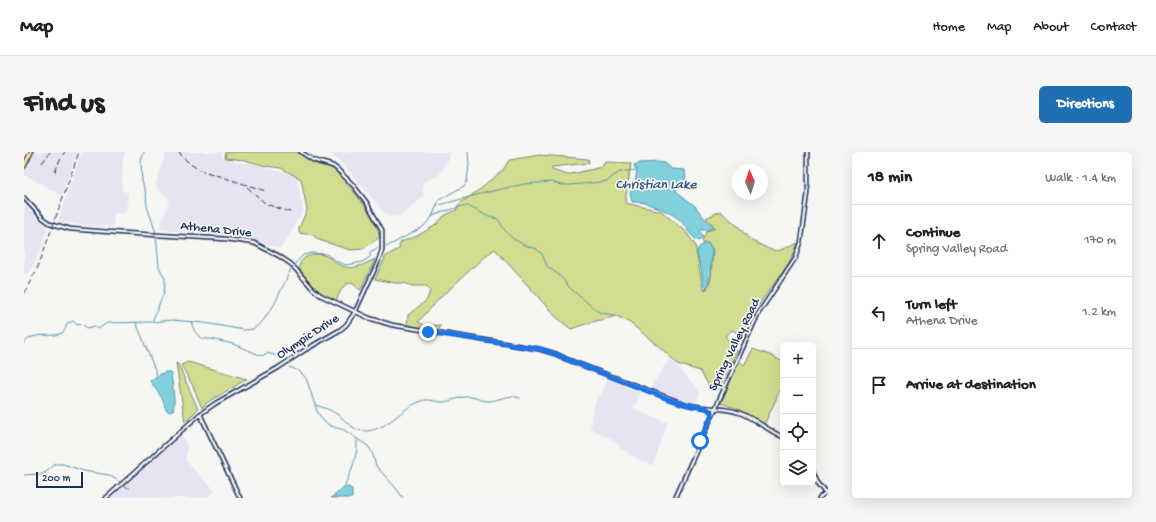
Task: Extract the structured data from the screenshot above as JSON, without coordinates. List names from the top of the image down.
{
  "streets": {
    "street": ["Athena Drive", "Olympic Drive", "Spring Valley Road"]
  },
  "crossings": [
    ["Athena Drive", "Olympic Drive"],
    ["Athena Drive", "Spring Valley Road"]
  ],
  "water": ["Christian Lake"],
  "scale_bar": "200 m",
  "north": "top",
  "page": {
    "header": "Map",
    "nav": [
      "Home",
      "Map",
      "About",
      "Contact"
    ],
    "buttons": "Directions",
    "title": "Find us",
    "heading": ["18 min", "Walk · 1.4 km"],
    "list": [
      ["Continue", "Spring Valley Road", "170 m"],
      ["Turn left", "Athena Drive", "1.2 km"],
      "Arrive at destination"
    ],
    "map_buttons": ["+", "−"],
    "scale": "200 m"
  }
}
